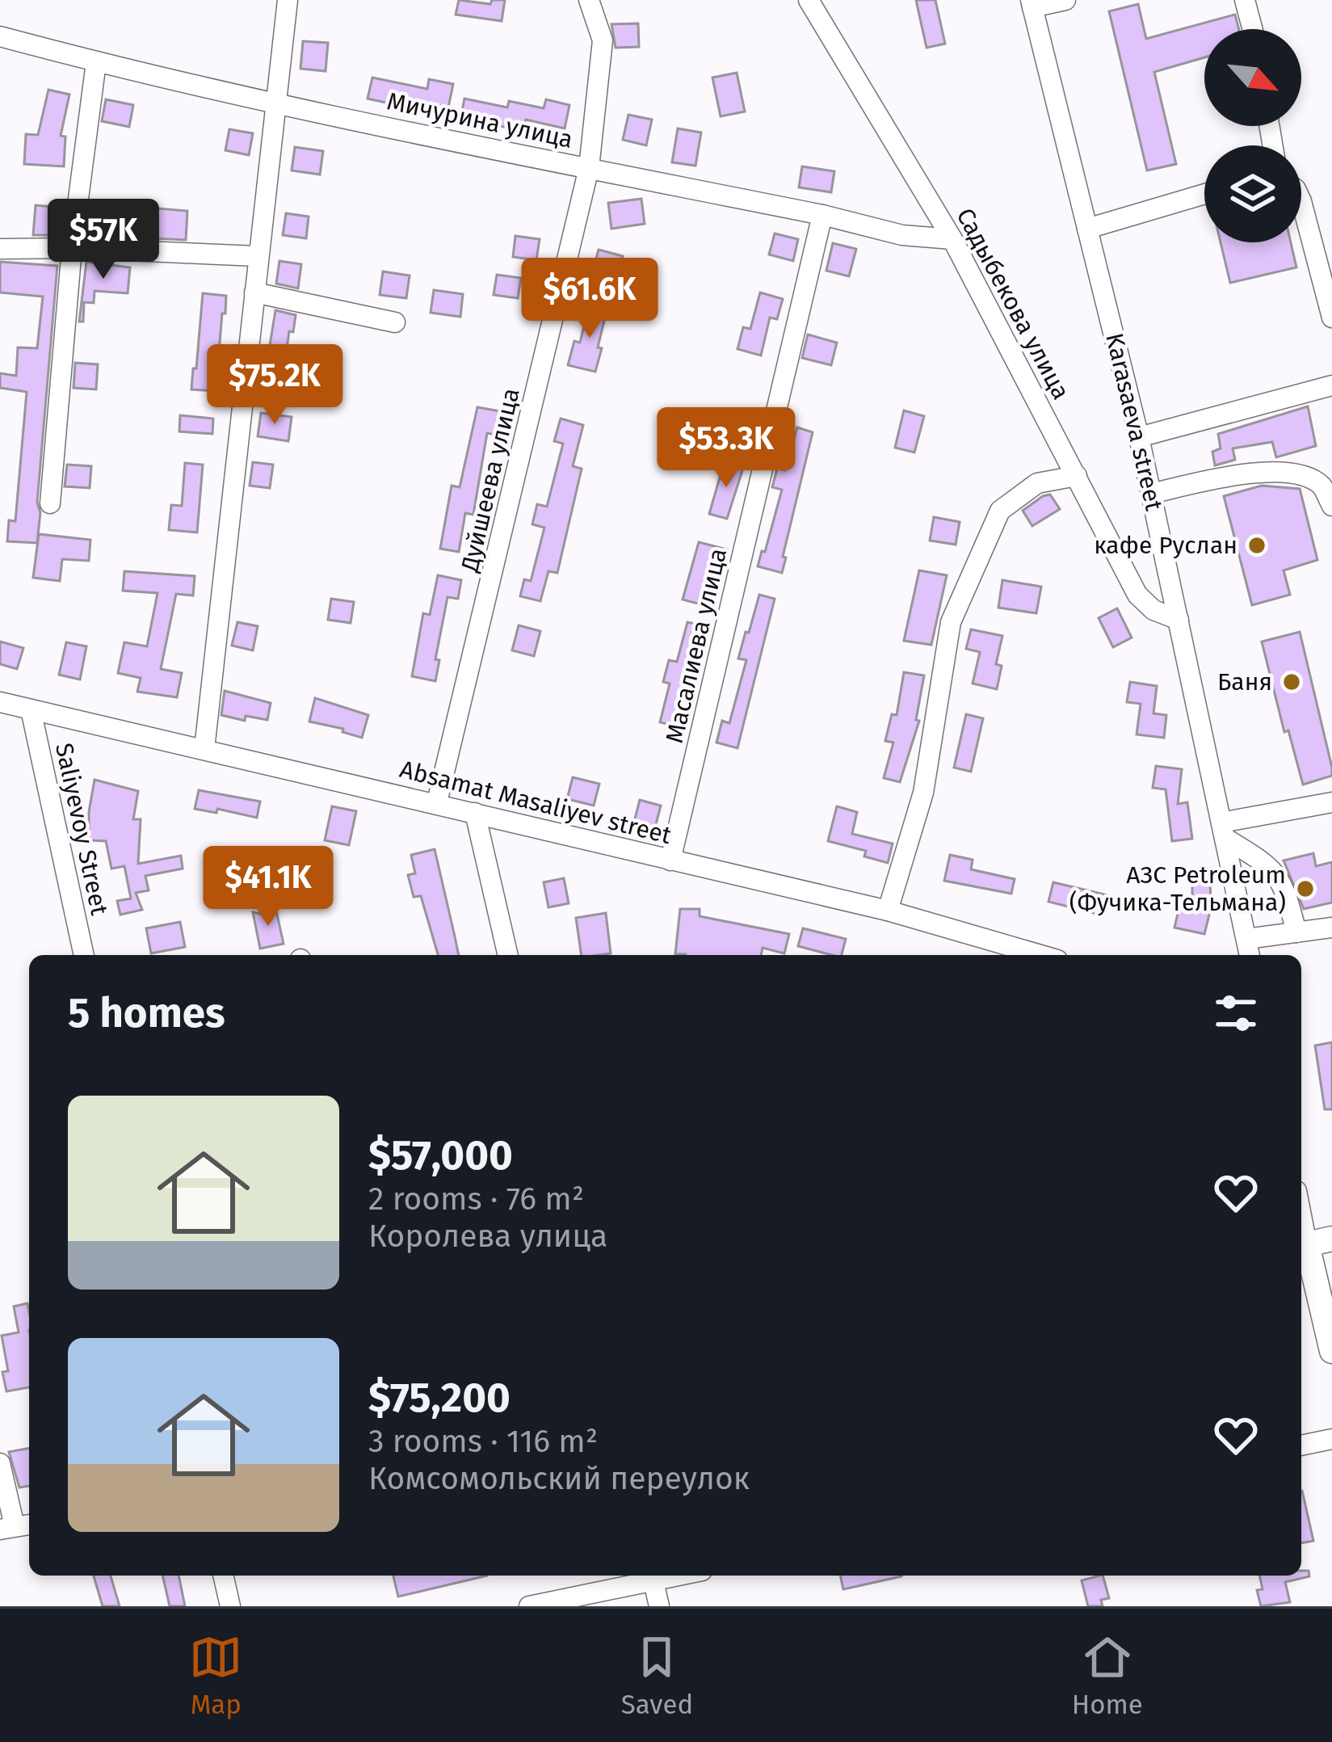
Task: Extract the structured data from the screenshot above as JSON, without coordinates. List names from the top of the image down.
{
  "streets": {
    "street": [
      "Мичурина улица",
      "Садыбекова улица",
      "Karasaeva street",
      "Дуйшеева улица",
      "Масалиева улица",
      "Absamat Masaliyev street",
      "Saliyevoy Street"
    ]
  },
  "crossings": [
    ["Мичурина улица", "Садыбекова улица"],
    ["Мичурина улица", "Дуйшеева улица"],
    ["Мичурина улица", "Масалиева улица"],
    ["Садыбекова улица", "Karasaeva street"],
    ["Дуйшеева улица", "Absamat Masaliyev street"],
    ["Масалиева улица", "Absamat Masaliyev street"],
    ["Absamat Masaliyev street", "Saliyevoy Street"]
  ],
  "places": ["кафе Руслан", "Баня", "АЗС Petroleum (Фучика-Тельмана)"],
  "north": "bottom right",
  "page": {
    "price": [
      "$57K",
      "$61.6K",
      "$75.2K",
      "$53.3K",
      "$41.1K"
    ],
    "heading": "5 homes",
    "list": [
      {
        "name": "$57,000",
        "note": "2 rooms · 76 m² · Королева улица"
      },
      {
        "name": "$75,200",
        "note": "3 rooms · 116 m² · Комсомольский переулок"
      }
    ],
    "tabs": ["Map", "Saved", "Home"]
  }
}
